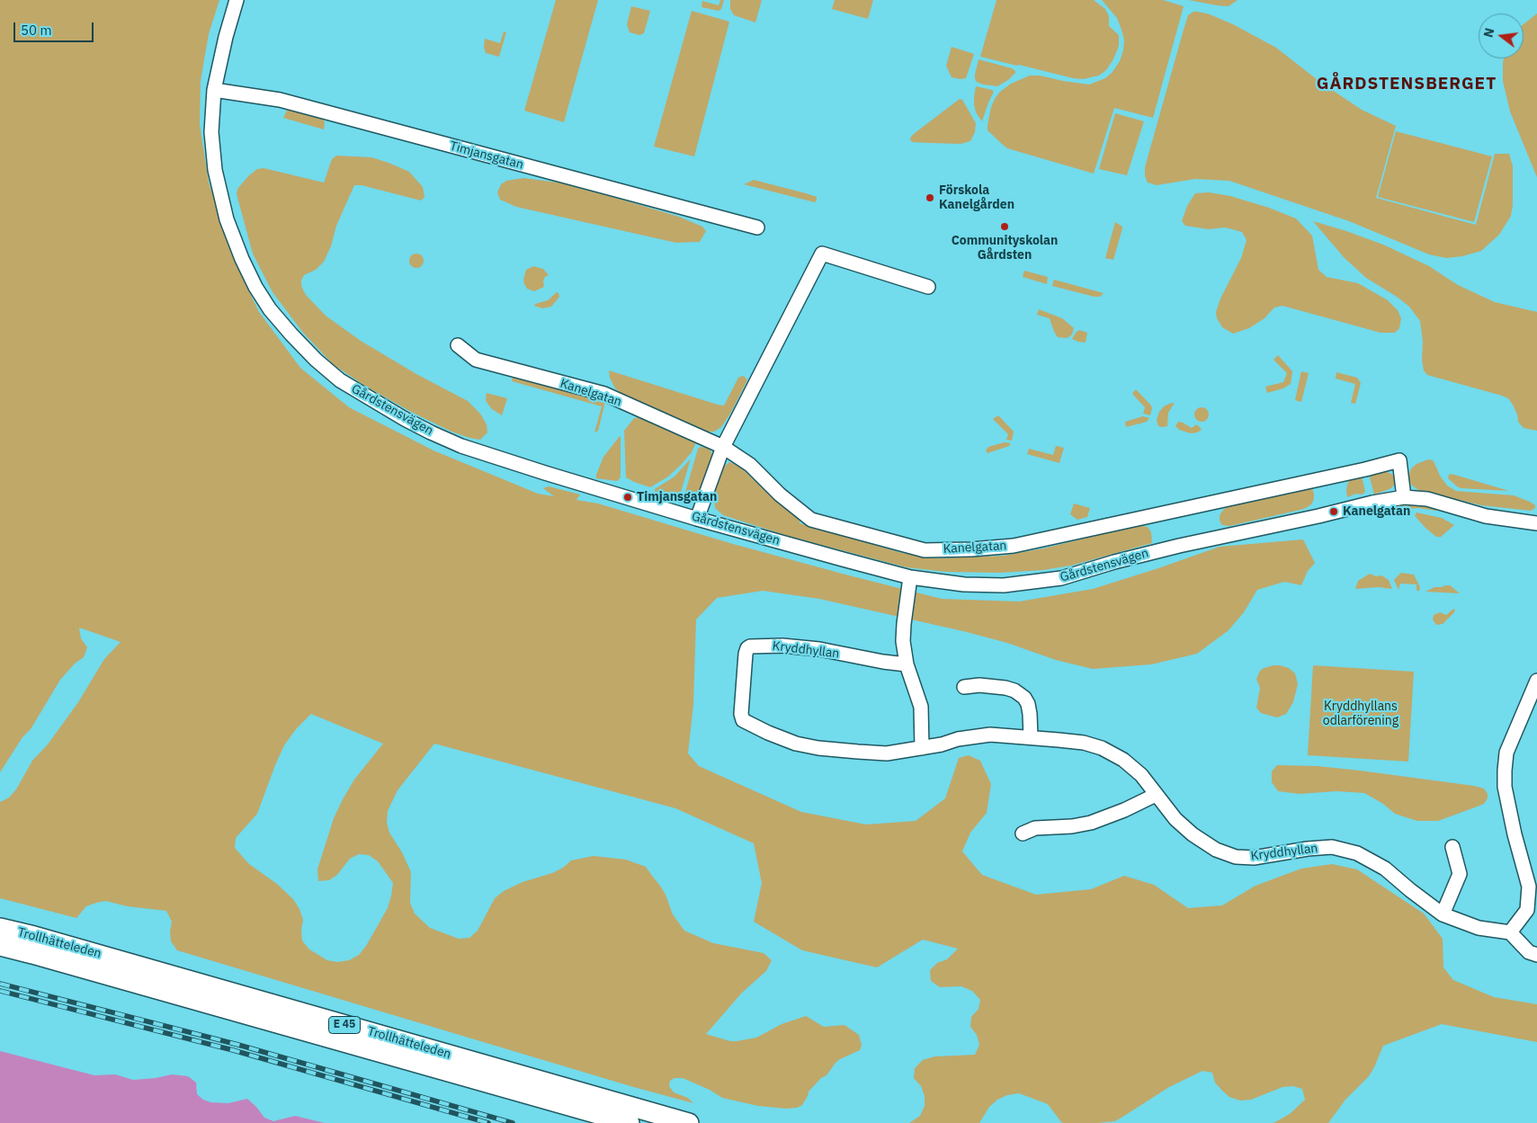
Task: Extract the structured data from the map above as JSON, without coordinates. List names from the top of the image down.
{
  "streets": {
    "highway": ["Trollhätteleden", "E 45"],
    "street": [
      "Timjansgatan",
      "Kanelgatan",
      "Gårdstensvägen",
      "Kryddhyllan"
    ]
  },
  "crossings": [
    ["Timjansgatan", "Gårdstensvägen"],
    ["Kanelgatan", "Gårdstensvägen"]
  ],
  "districts": ["GÅRDSTENSBERGET"],
  "parks": ["Kryddhyllans odlarförening"],
  "places": [
    "Förskola Kanelgården",
    "Communityskolan Gårdsten",
    "Timjansgatan",
    "Kanelgatan"
  ],
  "scale_bar": "50 m",
  "north": "left"
}
